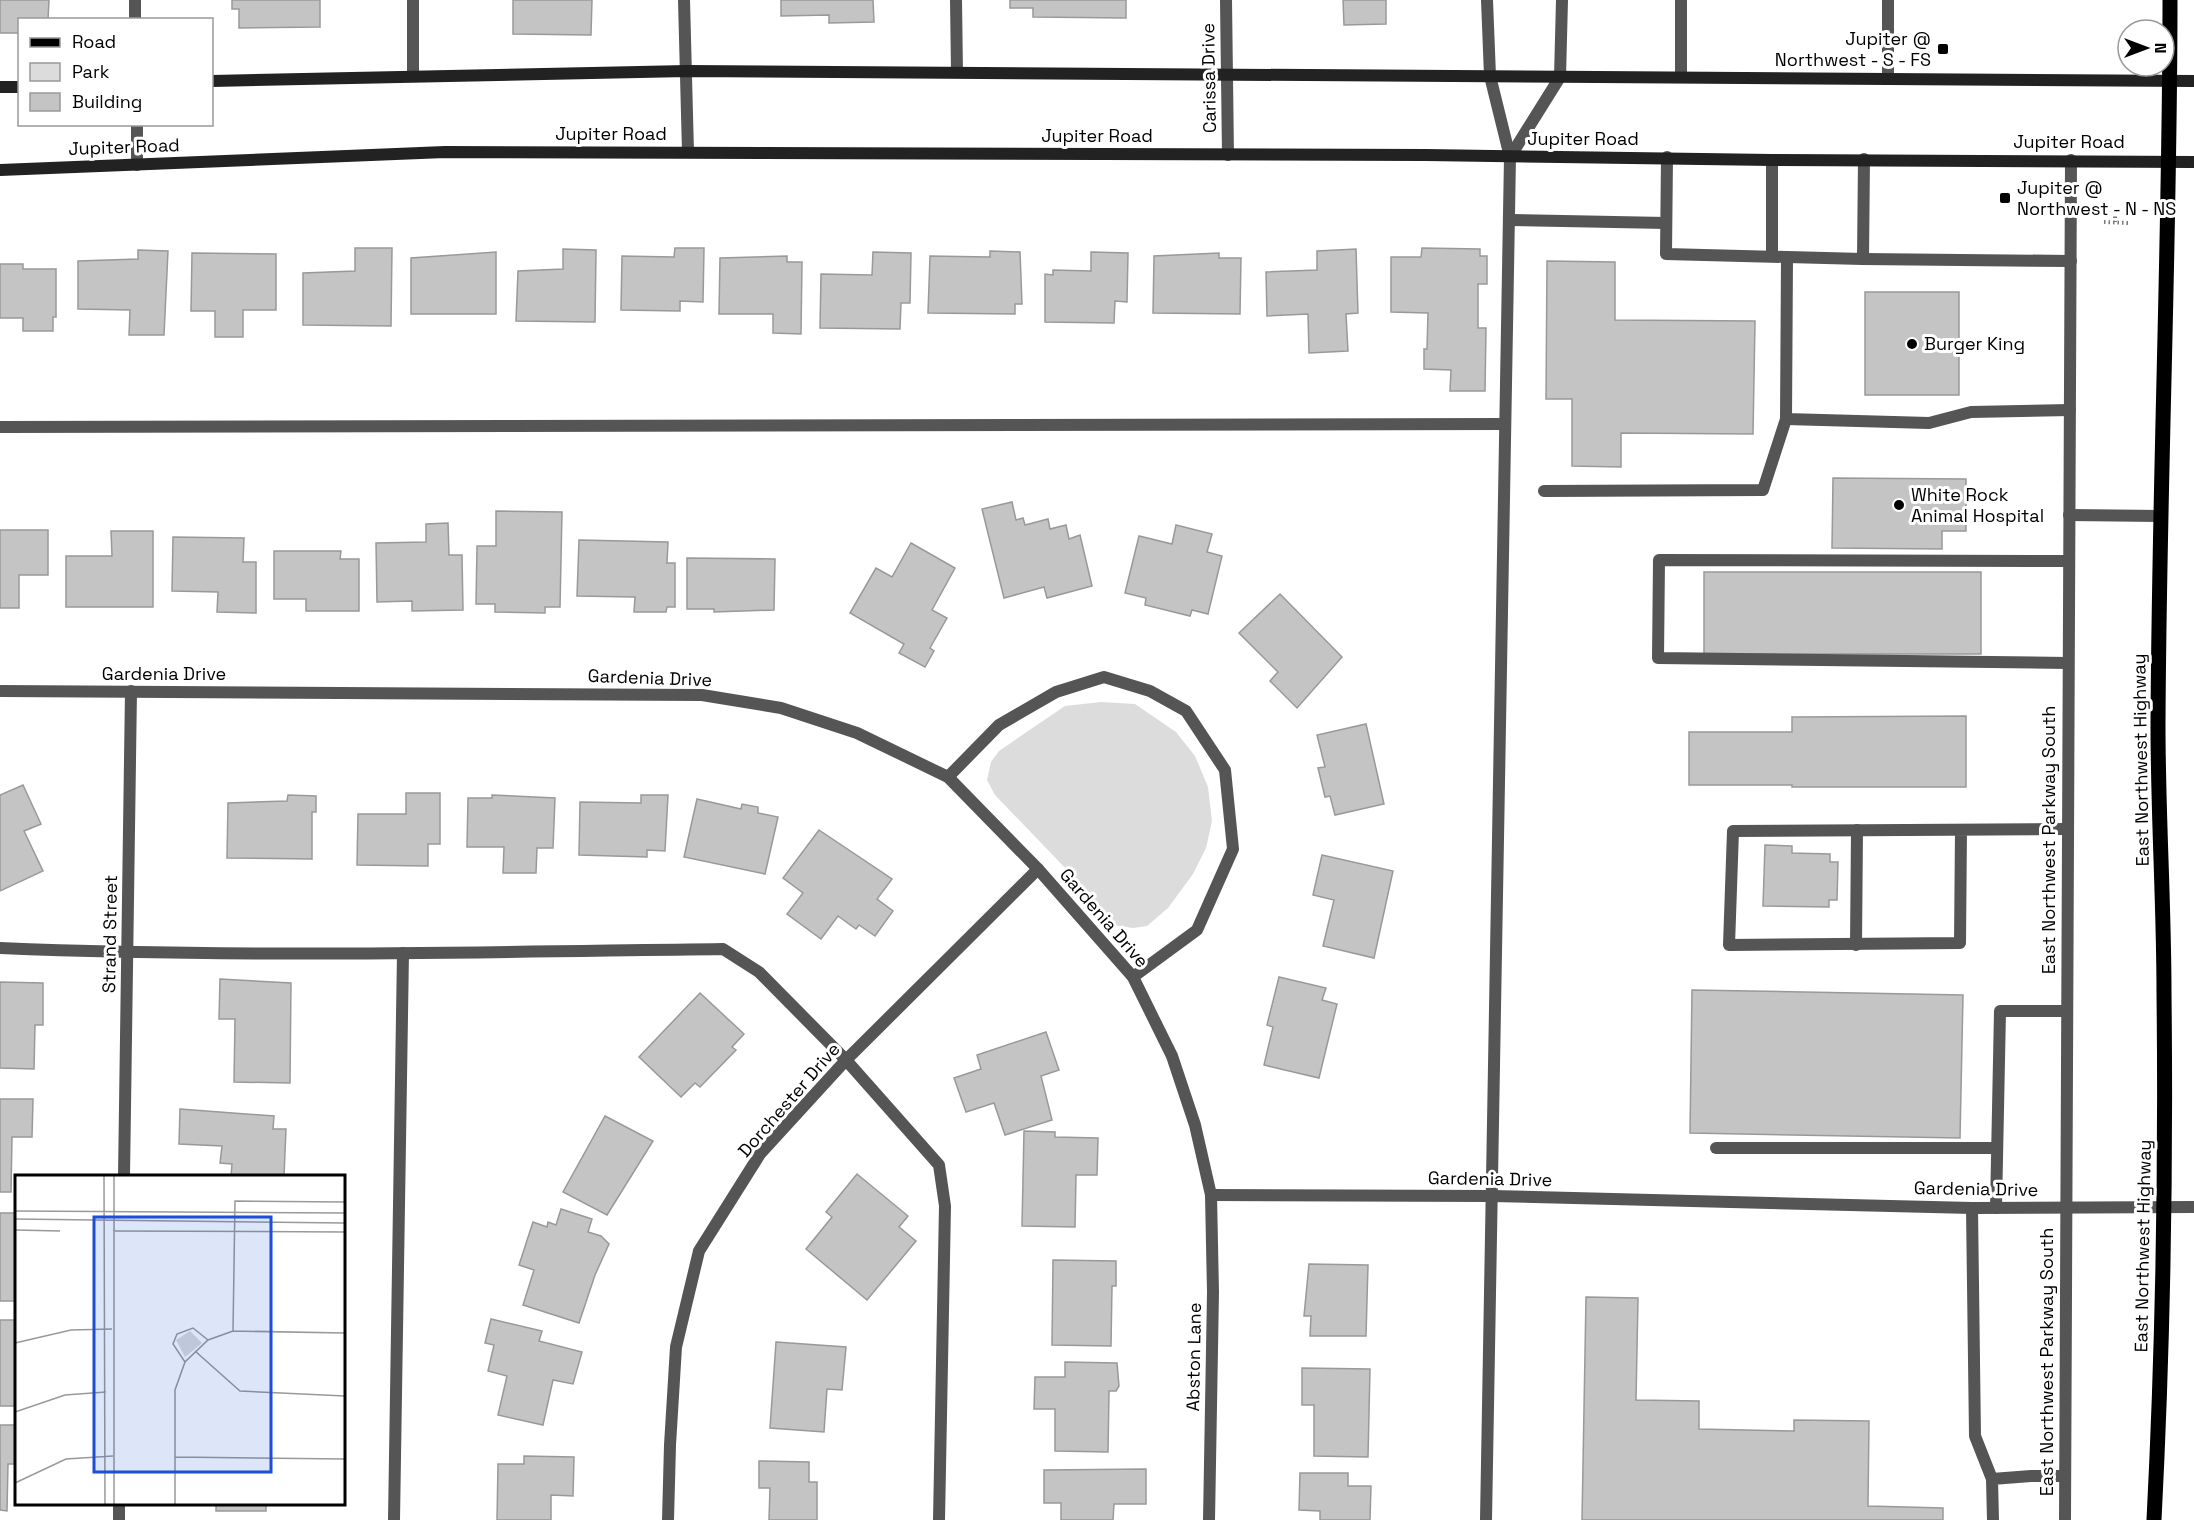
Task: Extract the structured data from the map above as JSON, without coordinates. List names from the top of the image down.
{
  "streets": {
    "main road": ["Jupiter Road", "East Northwest Highway"],
    "street": [
      "Carissa Drive",
      "Gardenia Drive",
      "East Northwest Parkway South",
      "Strand Street",
      "Dorchester Drive",
      "Abston Lane"
    ]
  },
  "crossings": [
    ["Carissa Drive", "Jupiter Road"],
    ["Jupiter Road", "East Northwest Highway"],
    ["Jupiter Road", "East Northwest Parkway South"],
    ["Gardenia Drive", "East Northwest Highway"],
    ["Gardenia Drive", "East Northwest Parkway South"],
    ["Gardenia Drive", "Strand Street"],
    ["Gardenia Drive", "Dorchester Drive"],
    ["Gardenia Drive", "Abston Lane"]
  ],
  "places": {
    "transit": ["Jupiter @ Northwest - S - FS", "Jupiter @ Northwest - N - NS"],
    "other": ["Burger King", "White Rock Animal Hospital"]
  },
  "legend": ["Road", "Park", "Building"],
  "north": "right"
}
